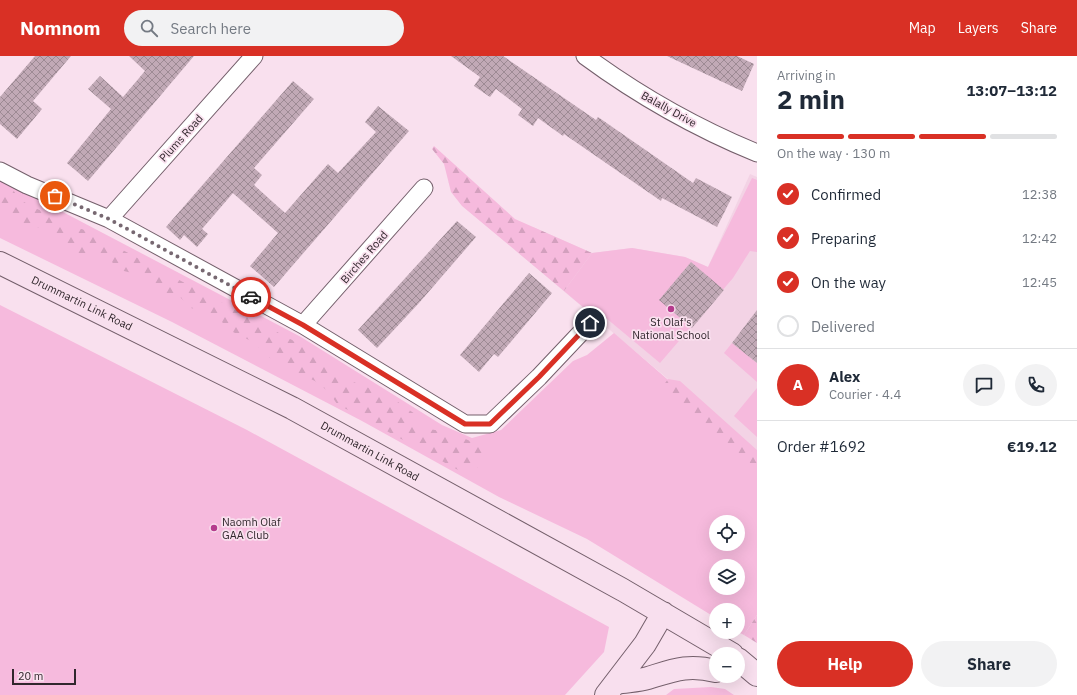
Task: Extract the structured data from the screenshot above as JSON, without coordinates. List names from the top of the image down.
{
  "streets": {
    "main road": ["Drummartin Link Road"],
    "street": ["Balally Drive", "Plums Road", "Birches Road"]
  },
  "places": ["St Olaf's National School", "Naomh Olaf GAA Club"],
  "scale_bar": "20 m",
  "page": {
    "header": "Nomnom",
    "search": "Search here",
    "nav": ["Map", "Layers", "Share"],
    "heading": ["2 min", "Arriving in", "13:07–13:12"],
    "panel": [
      "Alex",
      "Courier · 4.4",
      "Order #1692",
      "€19.12"
    ],
    "bar": "On the way · 130 m",
    "list": [
      ["Confirmed", "12:38"],
      ["Preparing", "12:42"],
      ["On the way", "12:45"],
      "Delivered"
    ],
    "round": "A",
    "map_buttons": ["+", "−"],
    "buttons": ["Help", "Share"],
    "scale": "20 m"
  }
}
